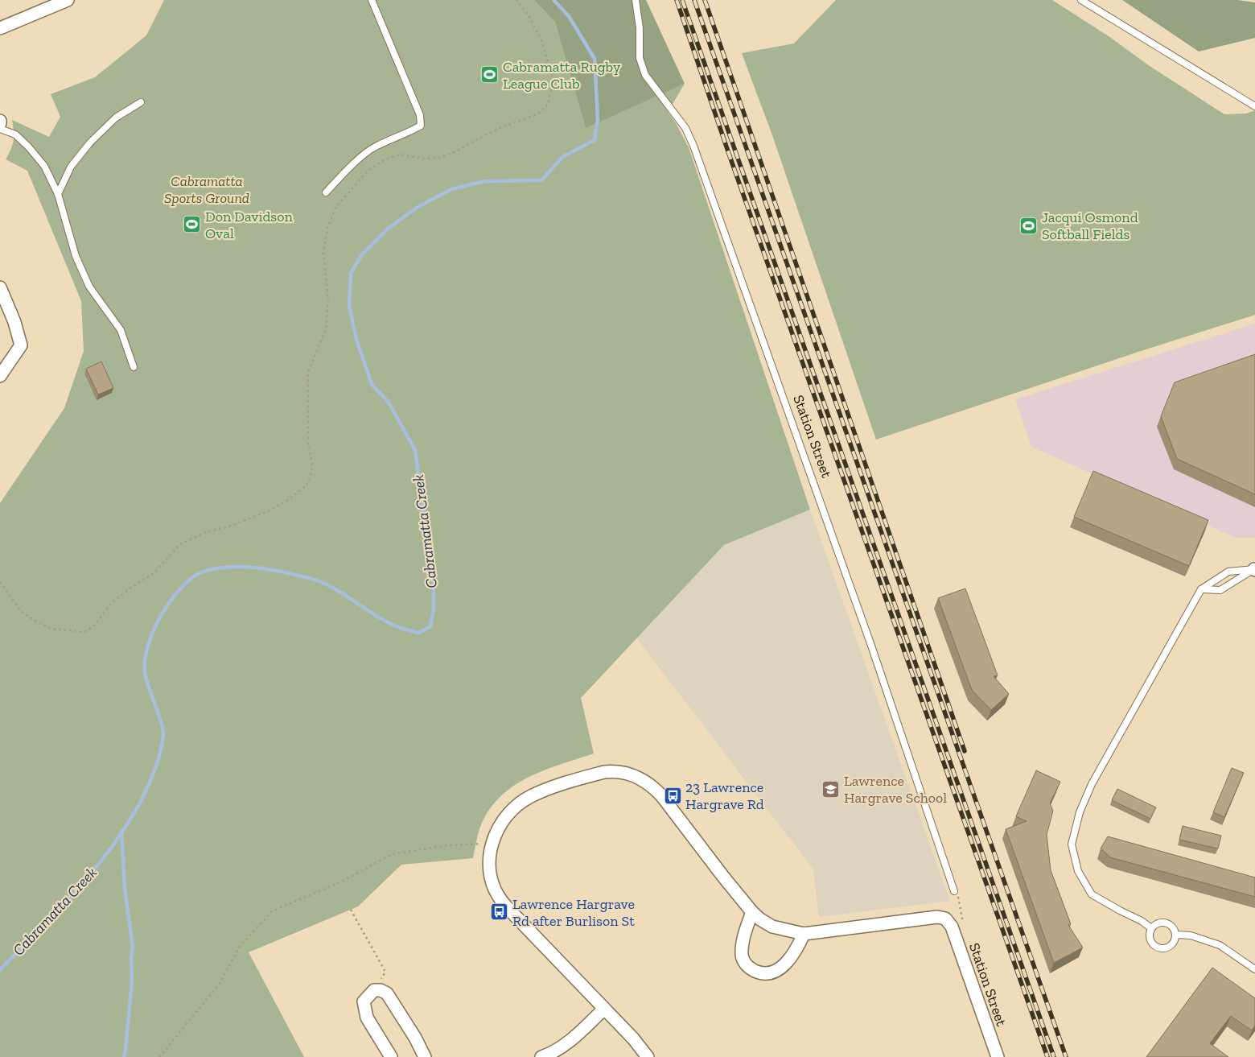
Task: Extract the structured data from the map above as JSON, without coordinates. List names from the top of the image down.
{
  "streets": {
    "street": ["Station Street"]
  },
  "water": ["Cabramatta Creek"],
  "parks": ["Cabramatta Sports Ground"],
  "places": {
    "sports": ["Cabramatta Rugby League Club", "Don Davidson Oval", "Jacqui Osmond Softball Fields"],
    "school or university": ["Lawrence Hargrave School"],
    "bus stop": ["23 Lawrence Hargrave Rd", "Lawrence Hargrave Rd after Burlison St"]
  }
}
